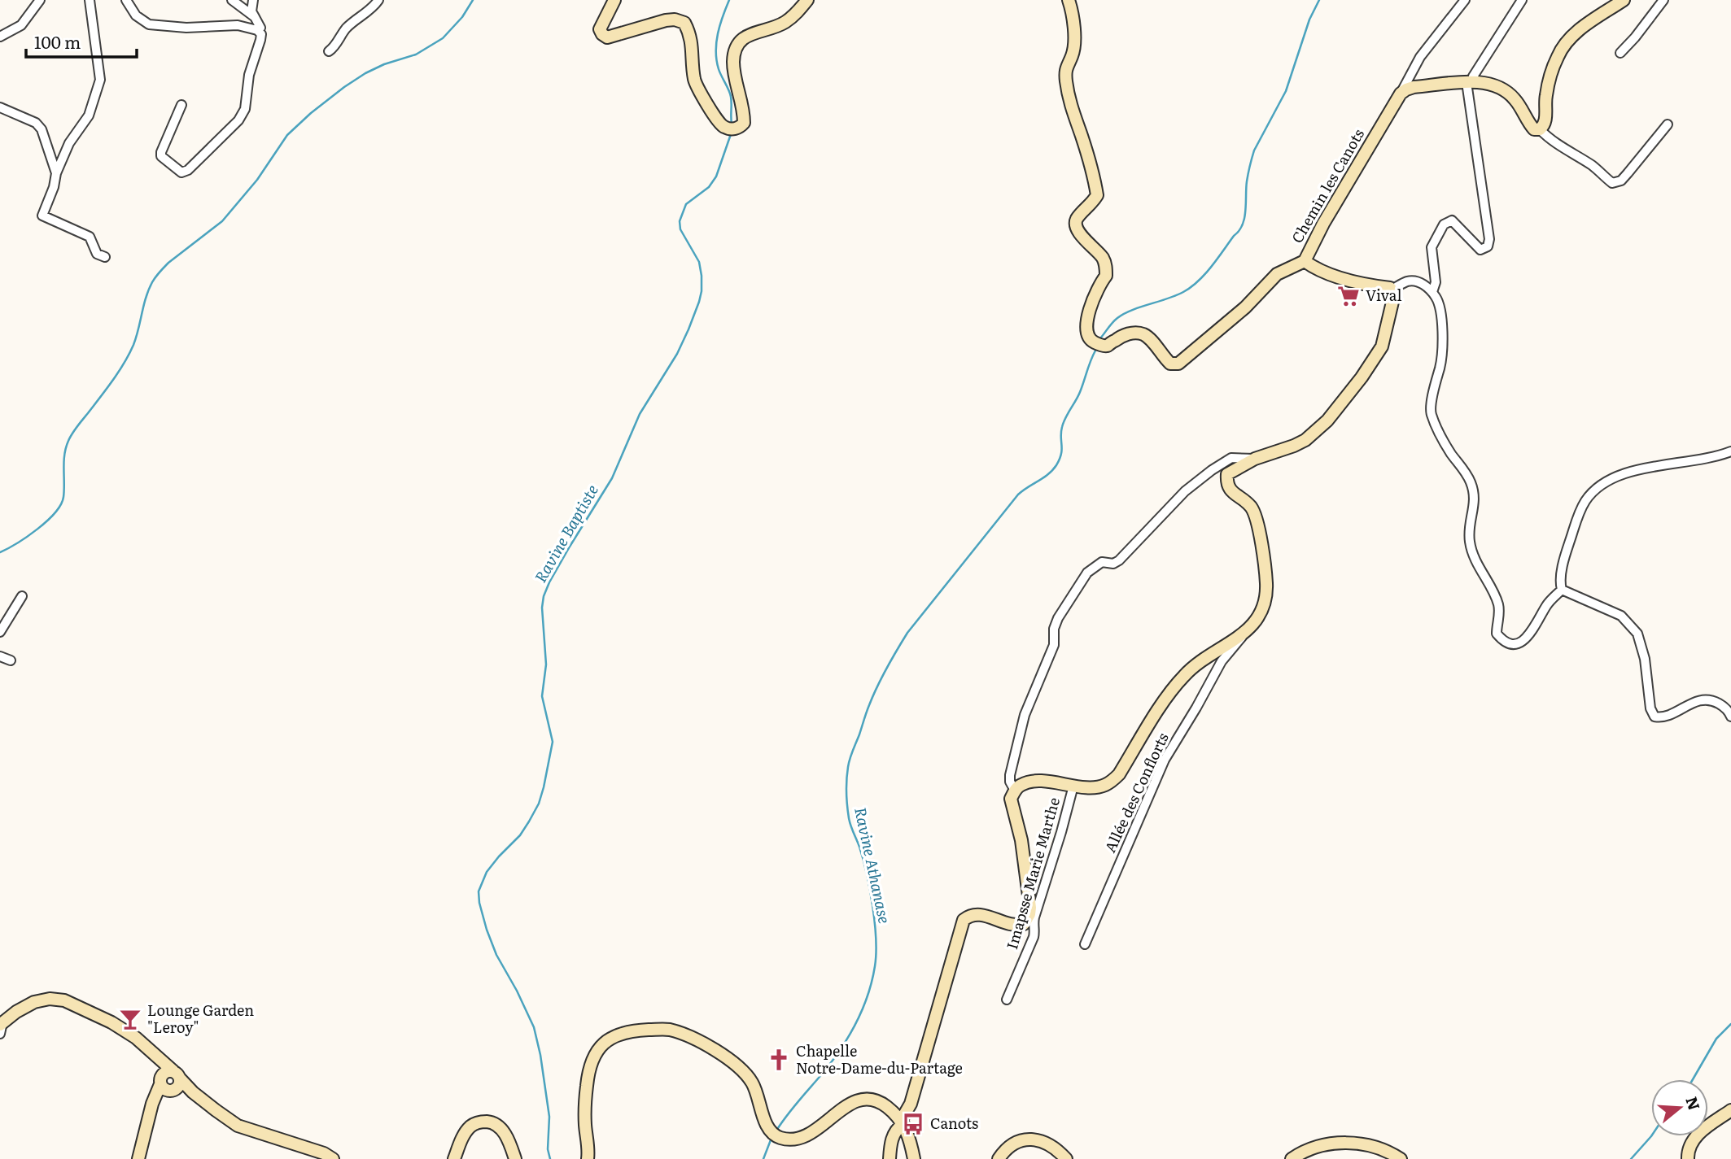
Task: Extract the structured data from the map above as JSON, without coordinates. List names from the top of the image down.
{
  "streets": {
    "street": ["Chemin les Canots", "Allée des Conflorts", "Imapsse Marie Marthe"]
  },
  "water": ["Ravine Baptiste", "Ravine Athanase"],
  "places": {
    "supermarket": ["Vival"],
    "bar": ["Lounge Garden \"Leroy\""],
    "church": ["Chapelle Notre-Dame-du-Partage"],
    "bus stop": ["Canots"]
  },
  "scale_bar": "100 m",
  "north": "right"
}
